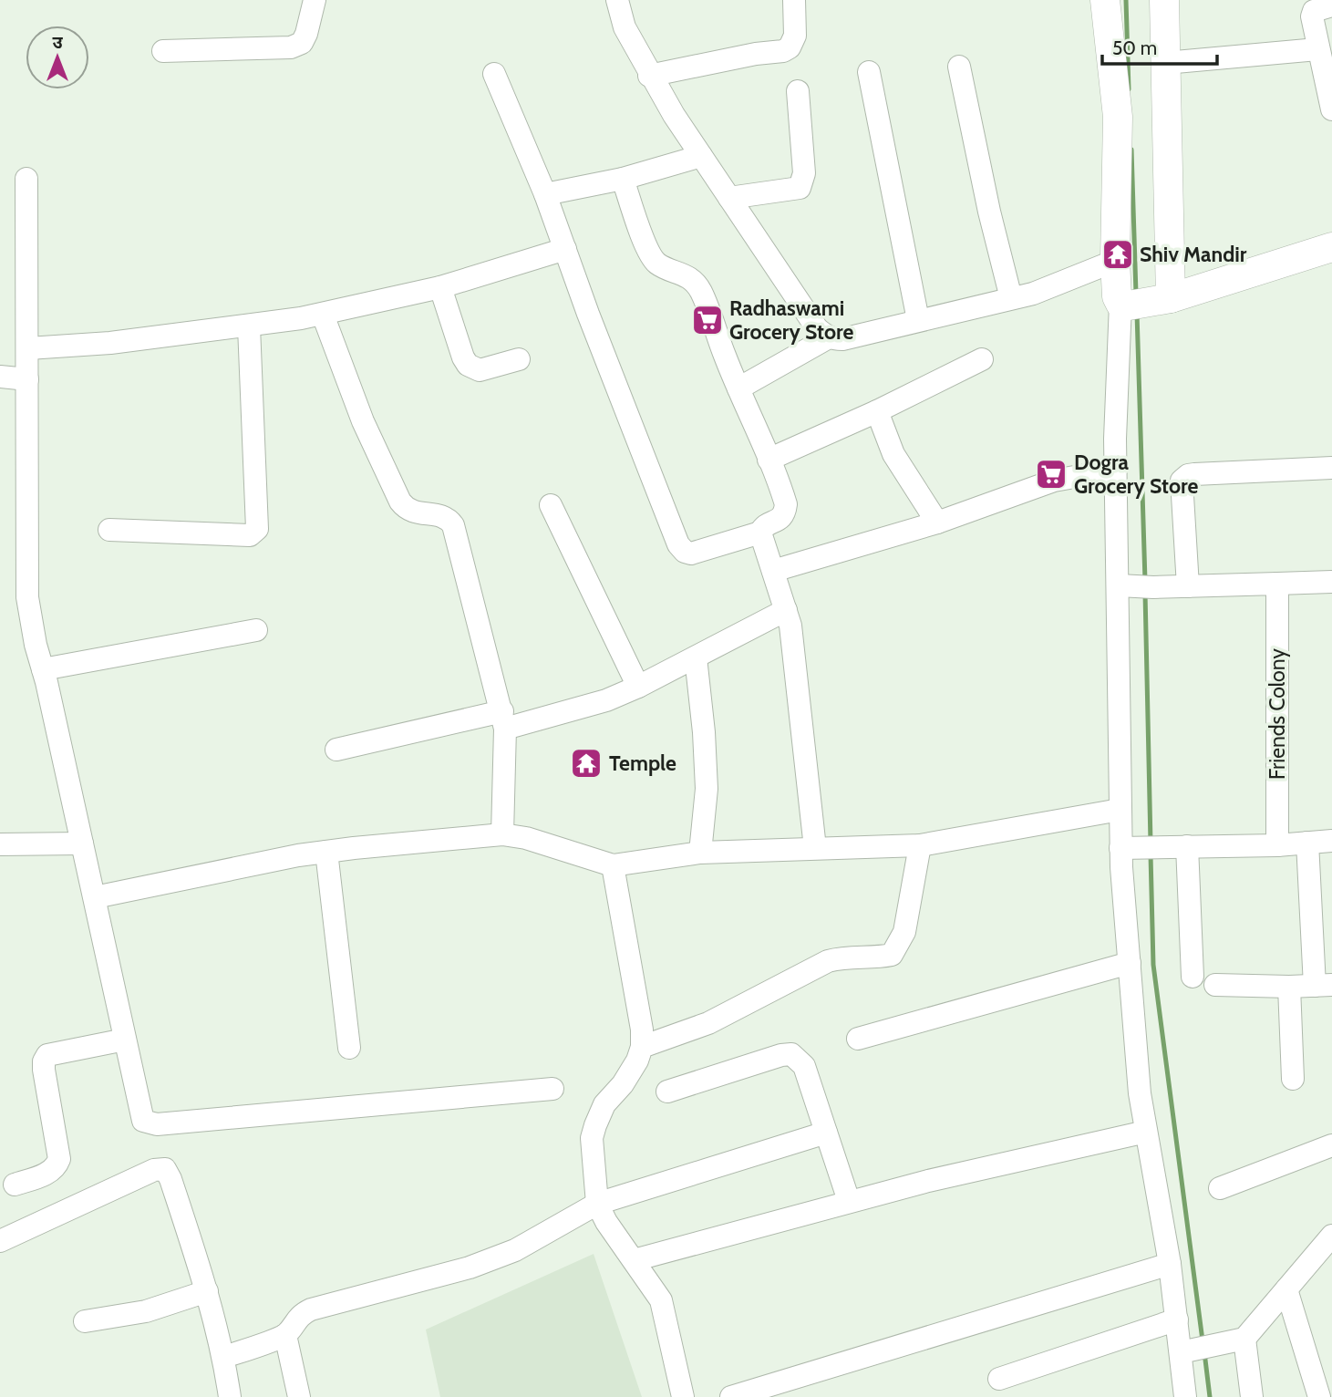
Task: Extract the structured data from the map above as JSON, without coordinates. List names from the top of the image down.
{
  "streets": {
    "street": ["Friends Colony"]
  },
  "places": {
    "temple": ["Shiv Mandir", "Temple"],
    "supermarket": ["Radhaswami Grocery Store", "Dogra Grocery Store"]
  },
  "scale_bar": "50 m",
  "north": "top"
}
